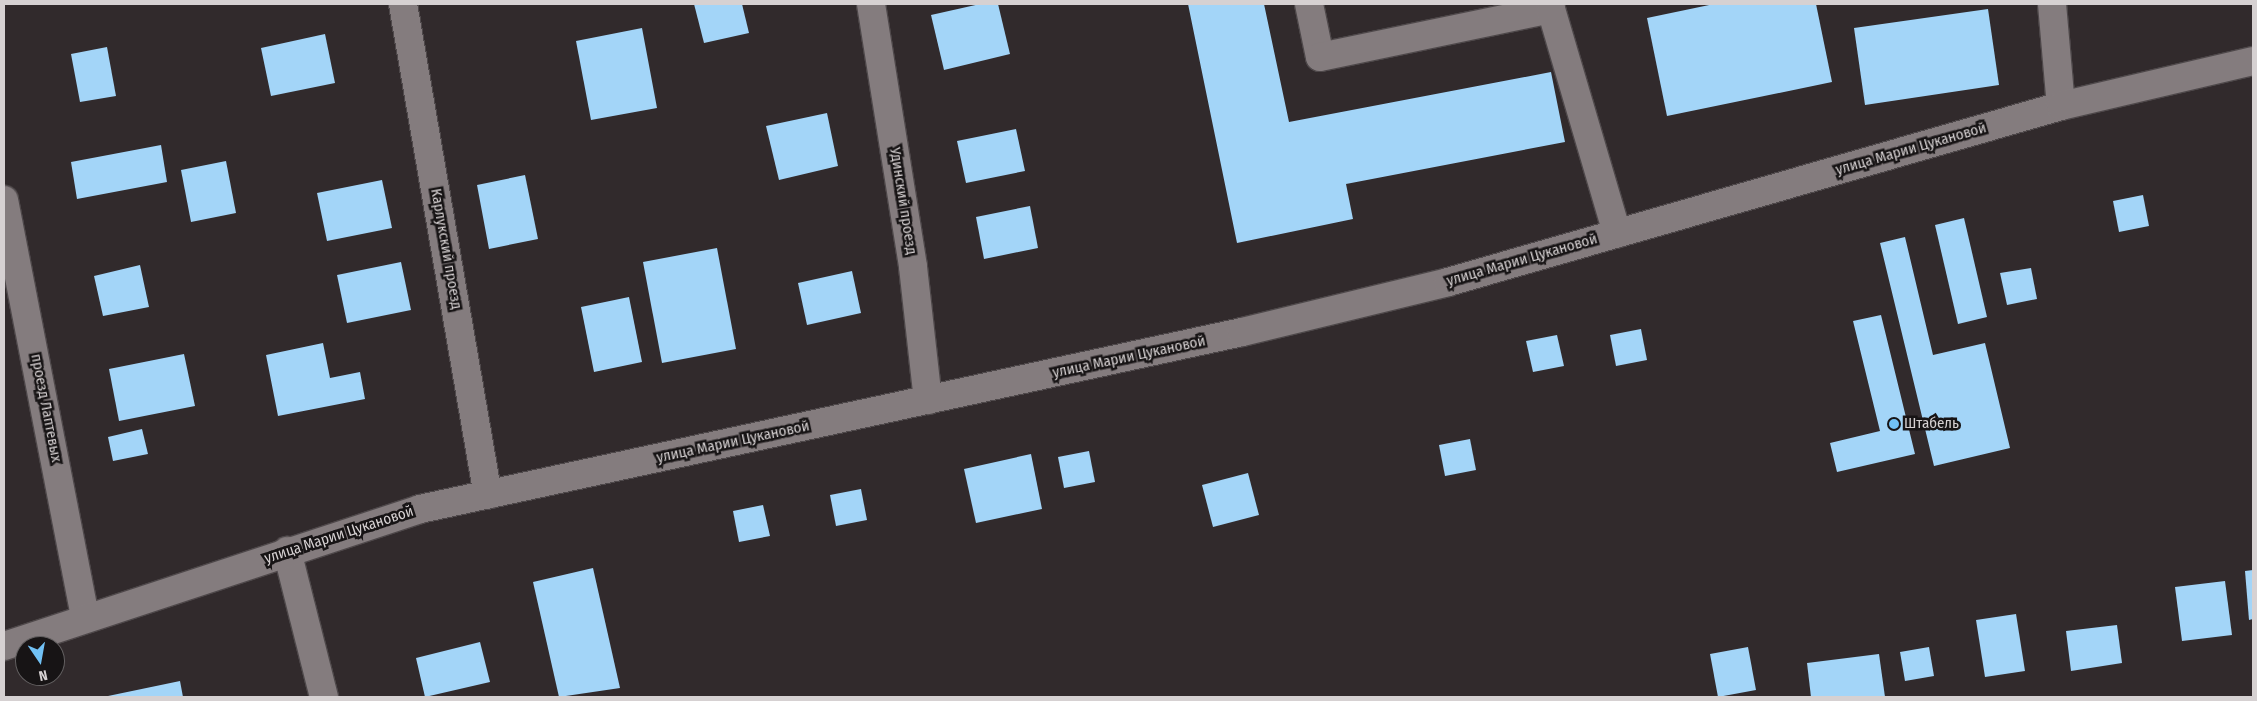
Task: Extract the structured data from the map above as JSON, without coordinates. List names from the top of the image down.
{
  "streets": {
    "street": [
      "улица Марии Цукановой",
      "Удинский проезд",
      "Карлукский проезд",
      "проезд Лаптевых"
    ]
  },
  "crossings": [
    ["улица Марии Цукановой", "Удинский проезд"],
    ["улица Марии Цукановой", "Карлукский проезд"],
    ["улица Марии Цукановой", "проезд Лаптевых"]
  ],
  "places": ["Штабель"],
  "north": "bottom"
}
